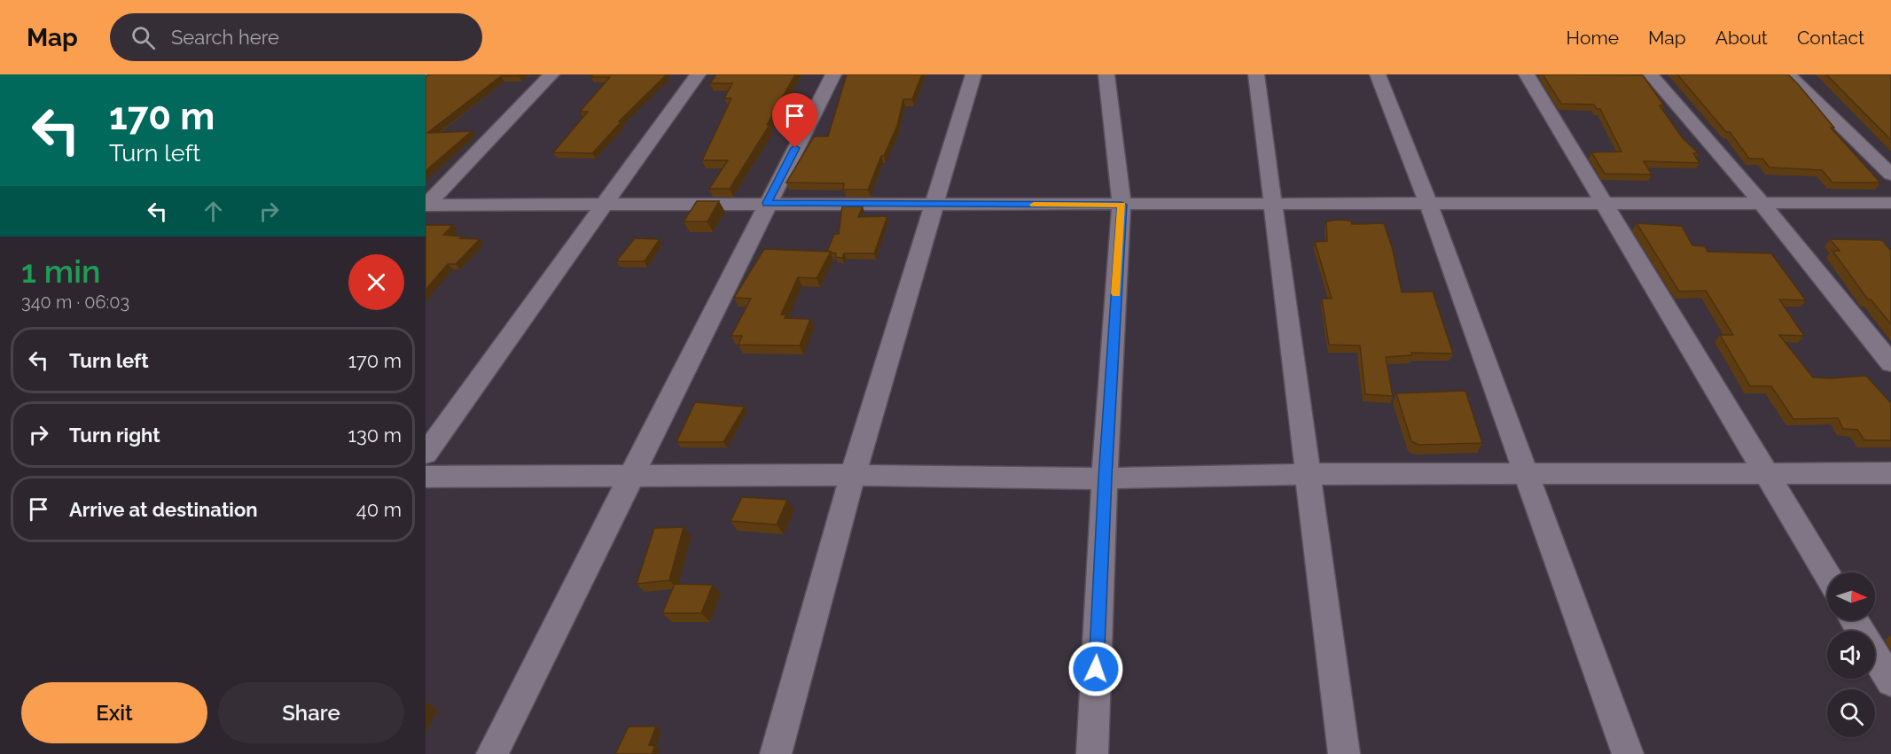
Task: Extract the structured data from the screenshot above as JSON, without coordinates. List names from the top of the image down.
{
  "north": "right",
  "page": {
    "header": "Map",
    "search": "Search here",
    "nav": [
      "Home",
      "Map",
      "About",
      "Contact"
    ],
    "turn": ["170 m", "Turn left"],
    "heading": ["1 min", "340 m · 06:03"],
    "list": [
      {
        "name": "Turn left",
        "value": "170 m"
      },
      {
        "name": "Turn right",
        "value": "130 m"
      },
      {
        "name": "Arrive at destination",
        "value": "40 m"
      }
    ],
    "buttons": ["Exit", "Share"]
  }
}
